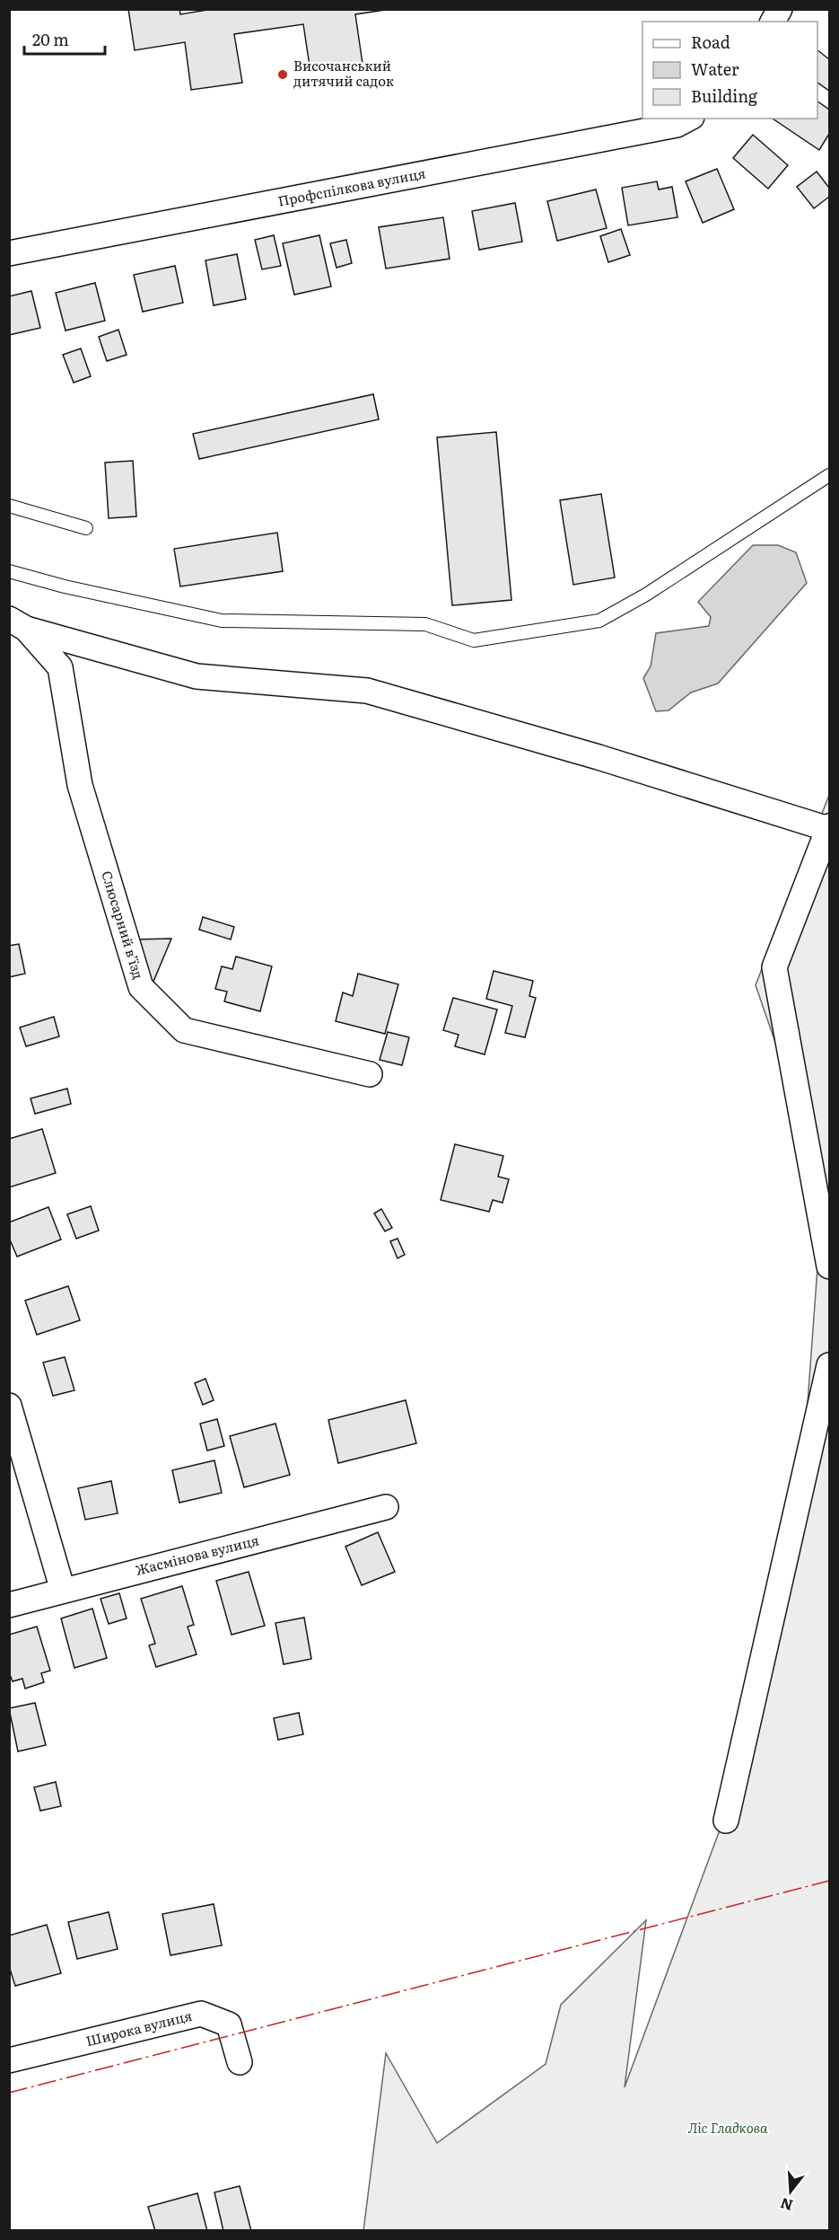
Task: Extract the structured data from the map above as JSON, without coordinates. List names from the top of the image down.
{
  "streets": {
    "street": [
      "Профспілкова вулиця",
      "Слюсарний в’їзд",
      "Жасмінова вулиця",
      "Широка вулиця"
    ]
  },
  "parks": ["Ліс Гладкова"],
  "places": ["Височанський дитячий садок"],
  "legend": ["Road", "Water", "Building"],
  "scale_bar": "20 m",
  "north": "bottom"
}
